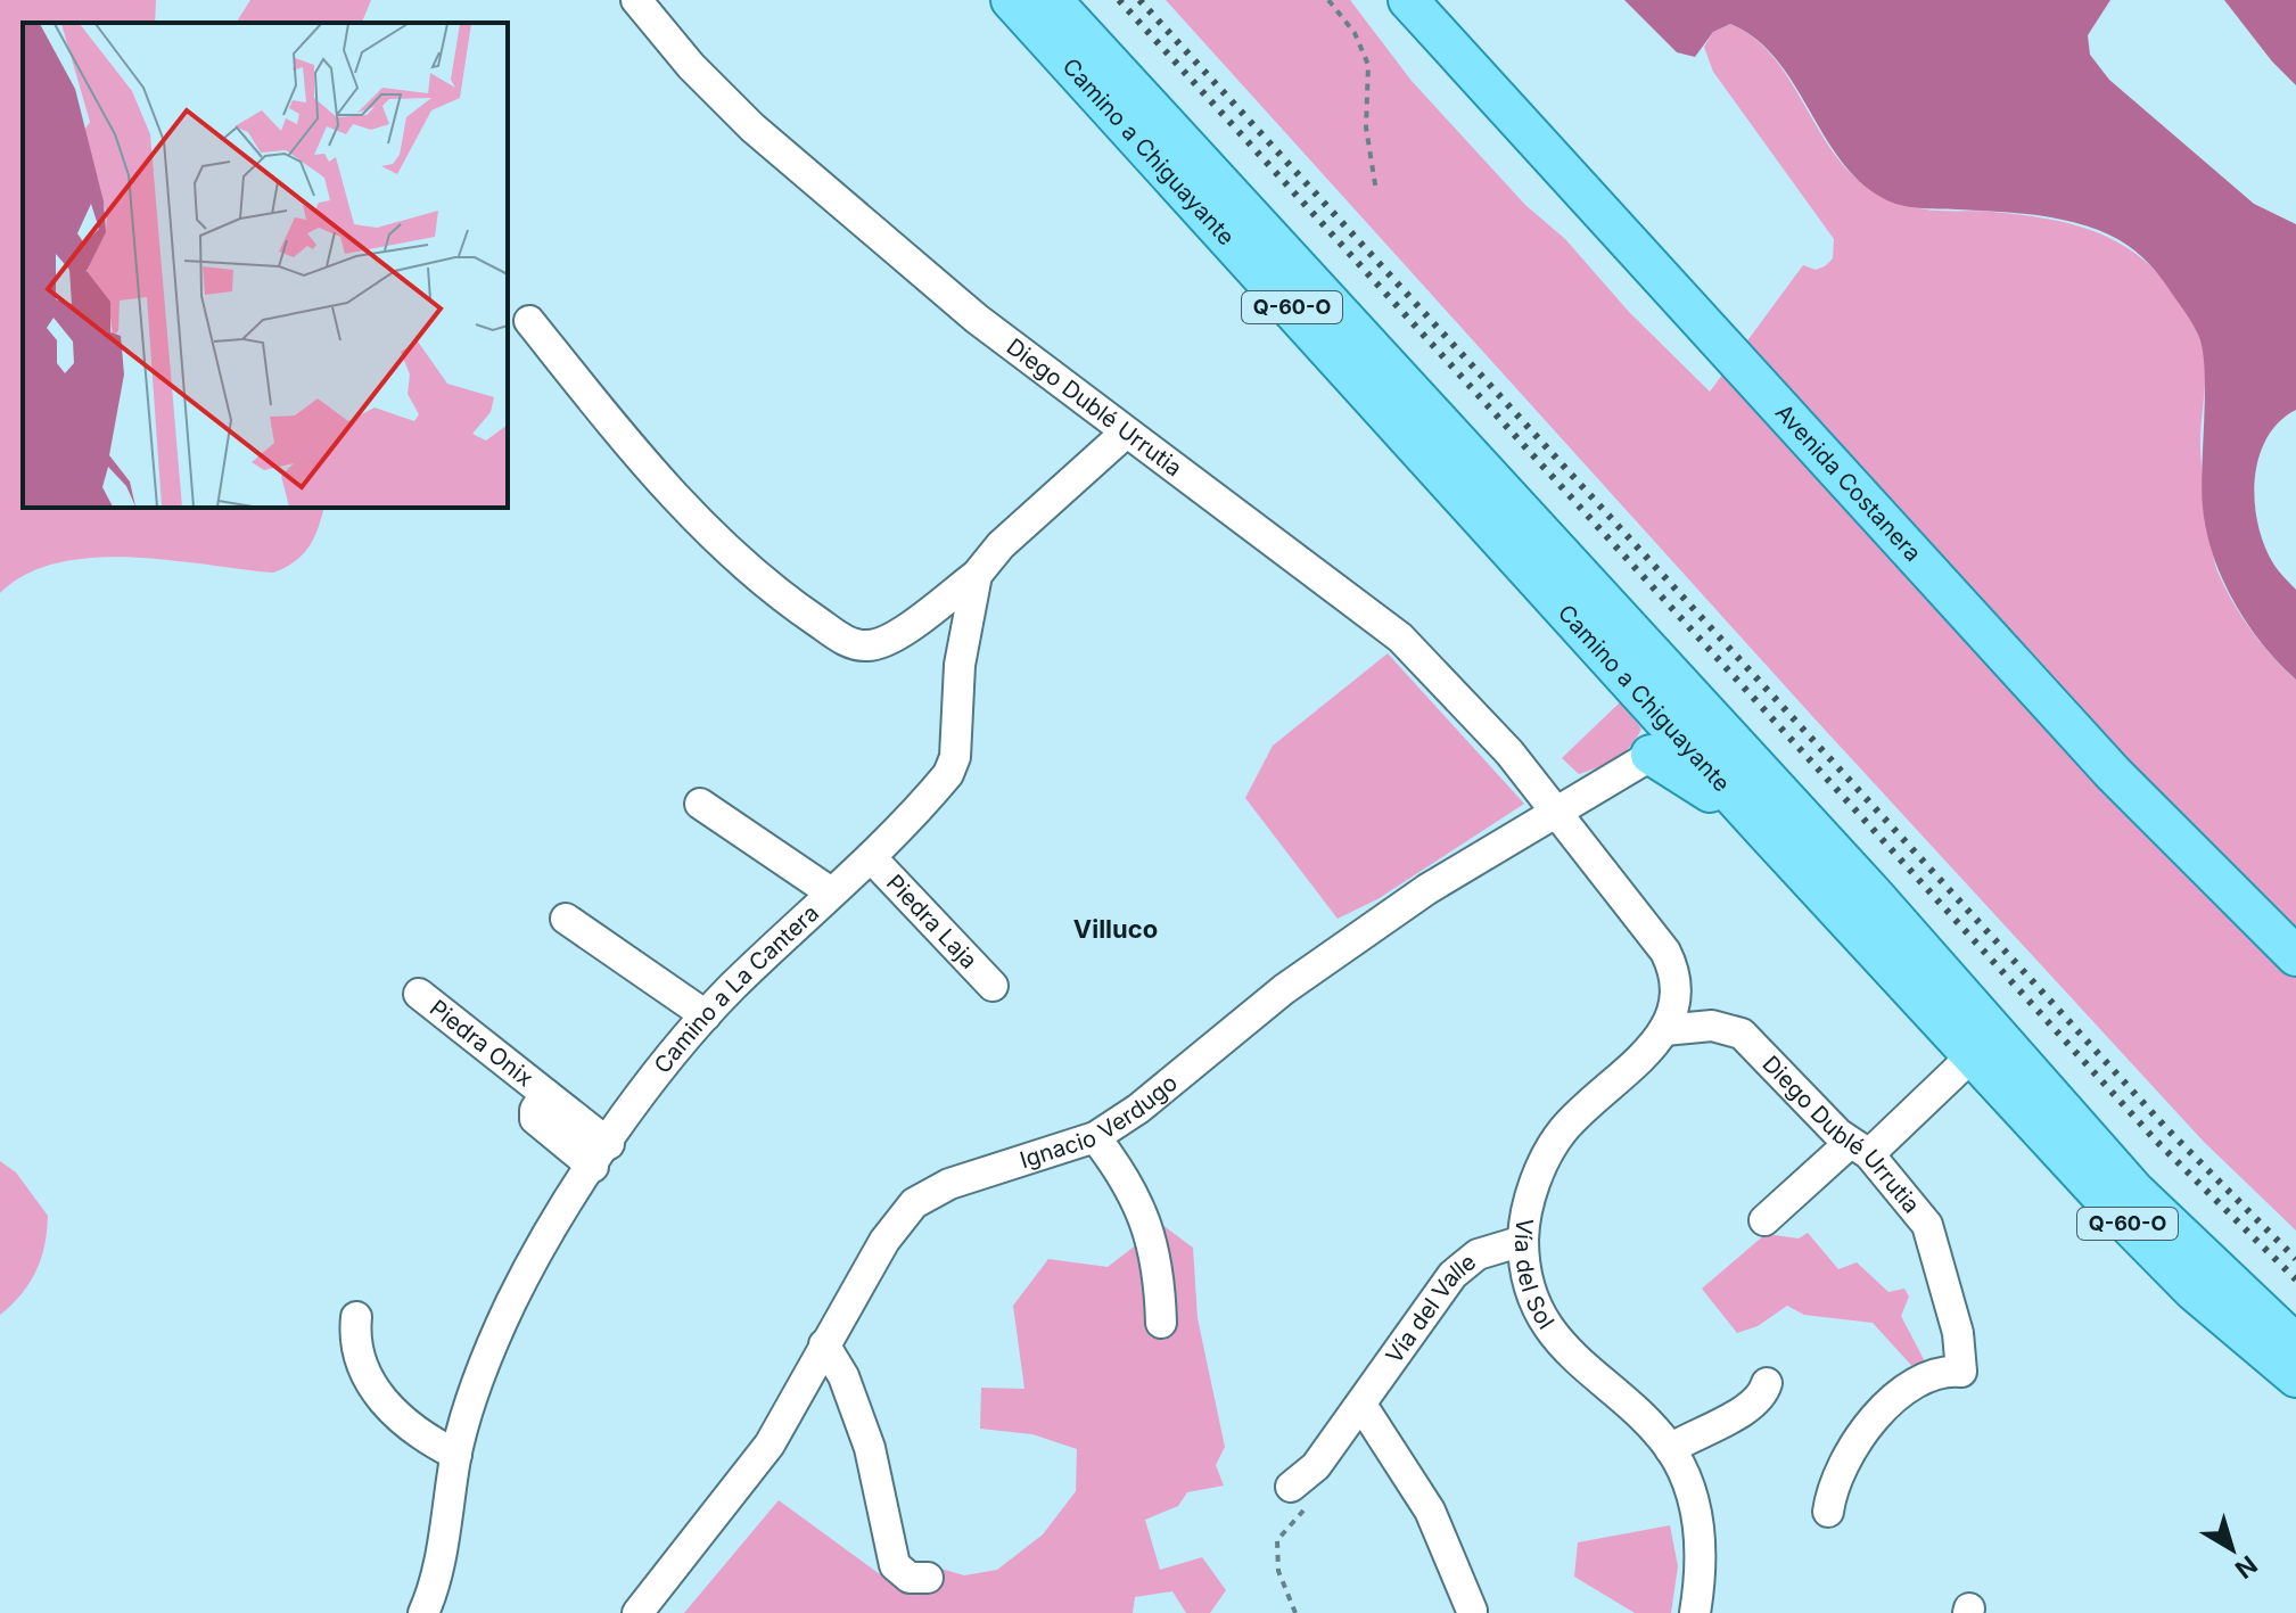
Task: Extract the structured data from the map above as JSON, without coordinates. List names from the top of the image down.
{
  "streets": {
    "main road": ["Camino a Chiguayante", "Q-60-O", "Avenida Costanera"],
    "street": [
      "Diego Dublé Urrutia",
      "Piedra Laja",
      "Camino a La Cantera",
      "Piedra Onix",
      "Ignacio Verdugo",
      "Vía del Sol",
      "Vía del Valle"
    ]
  },
  "crossings": [
    ["Camino a Chiguayante", "Ignacio Verdugo"],
    ["Diego Dublé Urrutia", "Camino a La Cantera"],
    ["Diego Dublé Urrutia", "Ignacio Verdugo"],
    ["Diego Dublé Urrutia", "Vía del Sol"],
    ["Piedra Laja", "Camino a La Cantera"],
    ["Camino a La Cantera", "Piedra Onix"],
    ["Ignacio Verdugo", "Vía del Sol"],
    ["Vía del Sol", "Vía del Valle"]
  ],
  "districts": ["Villuco"],
  "north": "bottom right"
}
